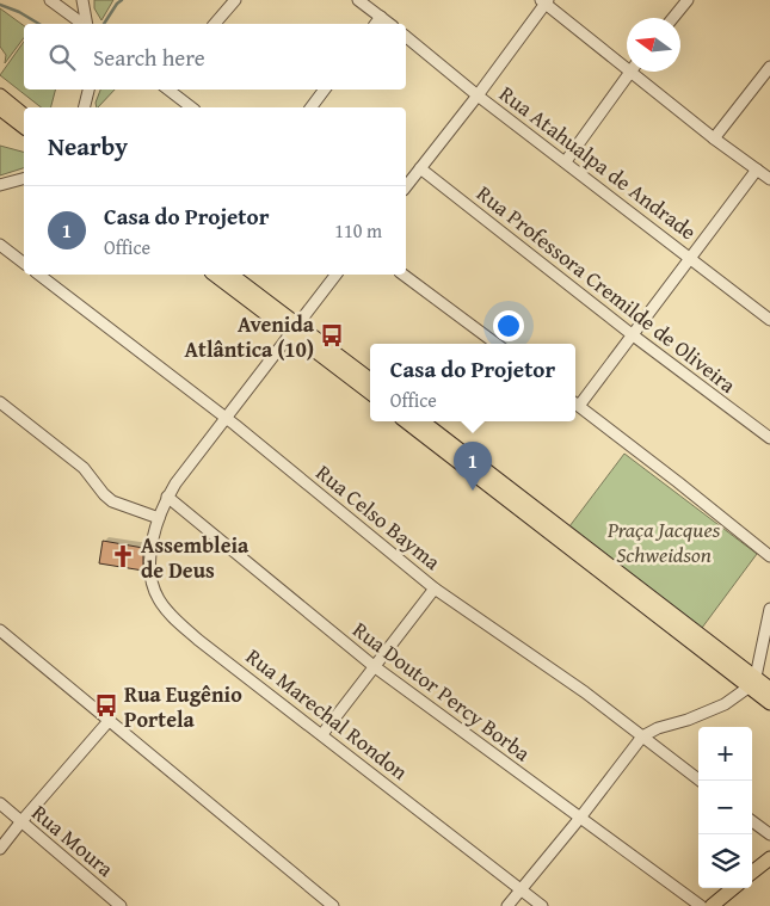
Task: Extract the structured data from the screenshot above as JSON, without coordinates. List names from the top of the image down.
{
  "streets": {
    "street": [
      "Rua Atahualpa de Andrade",
      "Rua Professora Cremilde de Oliveira",
      "Rua Celso Bayma",
      "Rua Doutor Percy Borba",
      "Rua Marechal Rondon",
      "Rua Moura"
    ]
  },
  "crossings": [
    ["Rua Celso Bayma", "Rua Marechal Rondon"],
    ["Rua Doutor Percy Borba", "Rua Marechal Rondon"]
  ],
  "parks": ["Praça Jacques Schweidson"],
  "places": {
    "bus stop": ["Avenida Atlântica (10)", "Rua Eugênio Portela"],
    "church": ["Assembleia de Deus"]
  },
  "north": "left",
  "page": {
    "search": "Search here",
    "heading": "Nearby",
    "list": [
      {
        "mark": "1",
        "name": "Casa do Projetor",
        "note": "Office",
        "value": "110 m"
      }
    ],
    "popup": ["Casa do Projetor", "Office"],
    "pins": "1",
    "map_buttons": ["+", "−"]
  }
}
